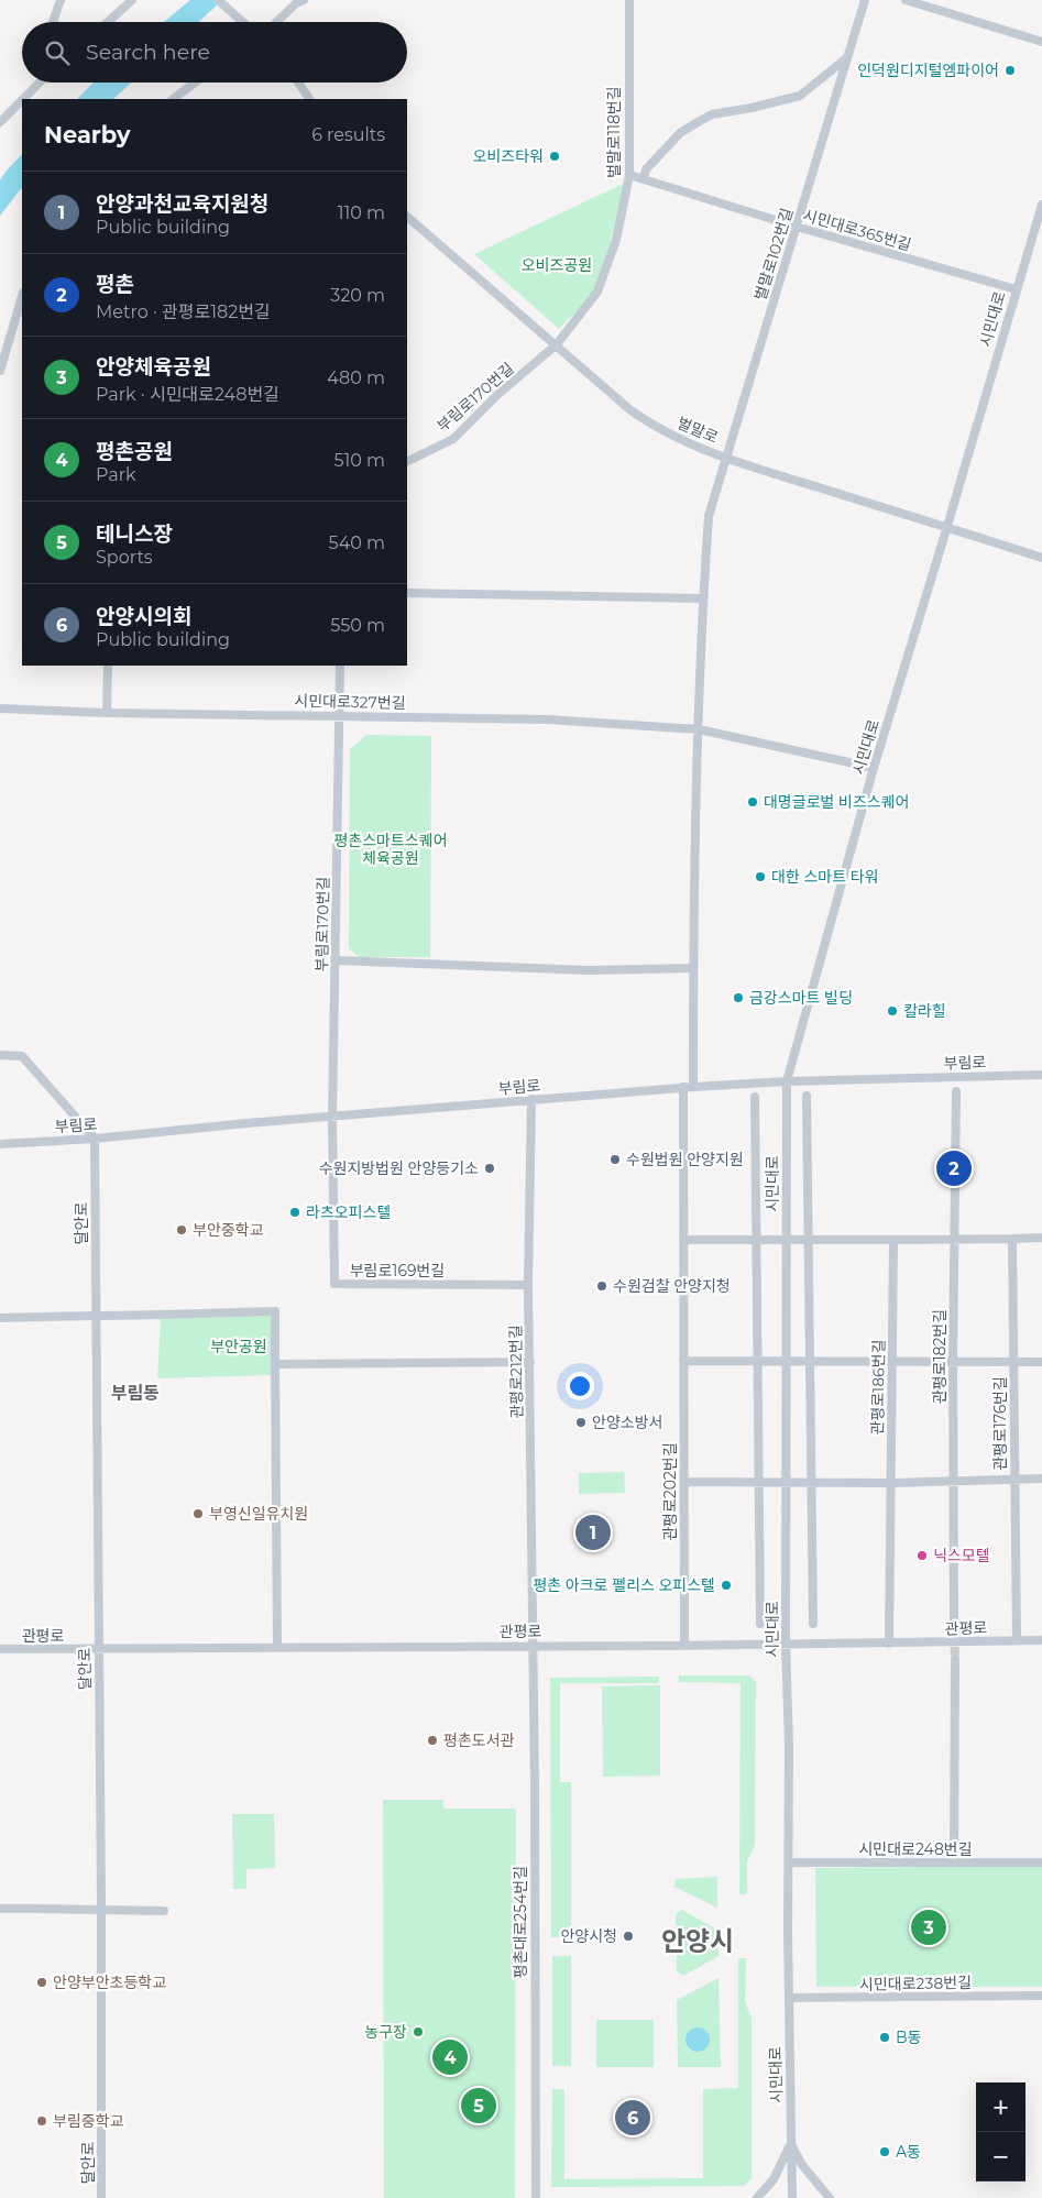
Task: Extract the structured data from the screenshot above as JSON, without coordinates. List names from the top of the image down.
{
  "streets": {
    "street": [
      "벌말로118번길",
      "시민대로365번길",
      "벌말로102번길",
      "시민대로",
      "부림로170번길",
      "벌말로",
      "시민대로327번길",
      "부림로",
      "달안로",
      "부림로169번길",
      "관평로182번길",
      "관평로212번길",
      "관평로186번길",
      "관평로176번길",
      "관평로202번길",
      "관평로",
      "시민대로248번길",
      "평촌대로254번길",
      "시민대로238번길"
    ]
  },
  "crossings": [
    ["벌말로118번길", "시민대로365번길"],
    ["벌말로118번길", "부림로170번길"],
    ["벌말로118번길", "벌말로"],
    ["시민대로365번길", "벌말로102번길"],
    ["시민대로365번길", "시민대로"],
    ["벌말로102번길", "벌말로"],
    ["시민대로", "벌말로"],
    ["시민대로", "시민대로327번길"],
    ["시민대로", "부림로"],
    ["시민대로", "관평로"],
    ["시민대로", "시민대로248번길"],
    ["시민대로", "시민대로238번길"],
    ["부림로170번길", "벌말로"],
    ["부림로170번길", "시민대로327번길"],
    ["부림로170번길", "부림로"],
    ["부림로170번길", "부림로169번길"],
    ["부림로", "달안로"],
    ["부림로", "부림로169번길"],
    ["부림로", "관평로212번길"],
    ["부림로", "관평로202번길"],
    ["달안로", "관평로"],
    ["부림로169번길", "관평로212번길"],
    ["관평로212번길", "관평로"],
    ["관평로212번길", "평촌대로254번길"],
    ["관평로186번길", "관평로"],
    ["관평로176번길", "관평로"],
    ["관평로202번길", "관평로"],
    ["관평로", "평촌대로254번길"]
  ],
  "districts": ["부림동", "안양시"],
  "parks": ["오비즈공원", "평촌스마트스퀘어 체육공원", "부안공원"],
  "places": [
    "인덕원디지털엠파이어",
    "오비즈타워",
    "대명글로벌 비즈스퀘어",
    "대한 스마트 타워",
    "금강스마트 빌딩",
    "칼라힐",
    "수원법원 안양지원",
    "수원지방법원 안양등기소",
    "라츠오피스텔",
    "부안중학교",
    "수원검찰 안양지청",
    "안양소방서",
    "부영신일유치원",
    "닉스모텔",
    "평촌 아크로 펠리스 오피스텔",
    "평촌도서관",
    "안양시청",
    "안양부안초등학교",
    "농구장",
    "B동",
    "부림중학교",
    "A동"
  ],
  "page": {
    "search": "Search here",
    "heading": ["Nearby", "6 results"],
    "list": [
      {
        "mark": "1",
        "name": "안양과천교육지원청",
        "note": "Public building",
        "value": "110 m"
      },
      {
        "mark": "2",
        "name": "평촌",
        "note": "Metro · 관평로182번길",
        "value": "320 m"
      },
      {
        "mark": "3",
        "name": "안양체육공원",
        "note": "Park · 시민대로248번길",
        "value": "480 m"
      },
      {
        "mark": "4",
        "name": "평촌공원",
        "note": "Park",
        "value": "510 m"
      },
      {
        "mark": "5",
        "name": "테니스장",
        "note": "Sports",
        "value": "540 m"
      },
      {
        "mark": "6",
        "name": "안양시의회",
        "note": "Public building",
        "value": "550 m"
      }
    ],
    "pins": [
      "2",
      "1",
      "3",
      "4",
      "5",
      "6"
    ],
    "map_buttons": ["+", "−"]
  }
}
